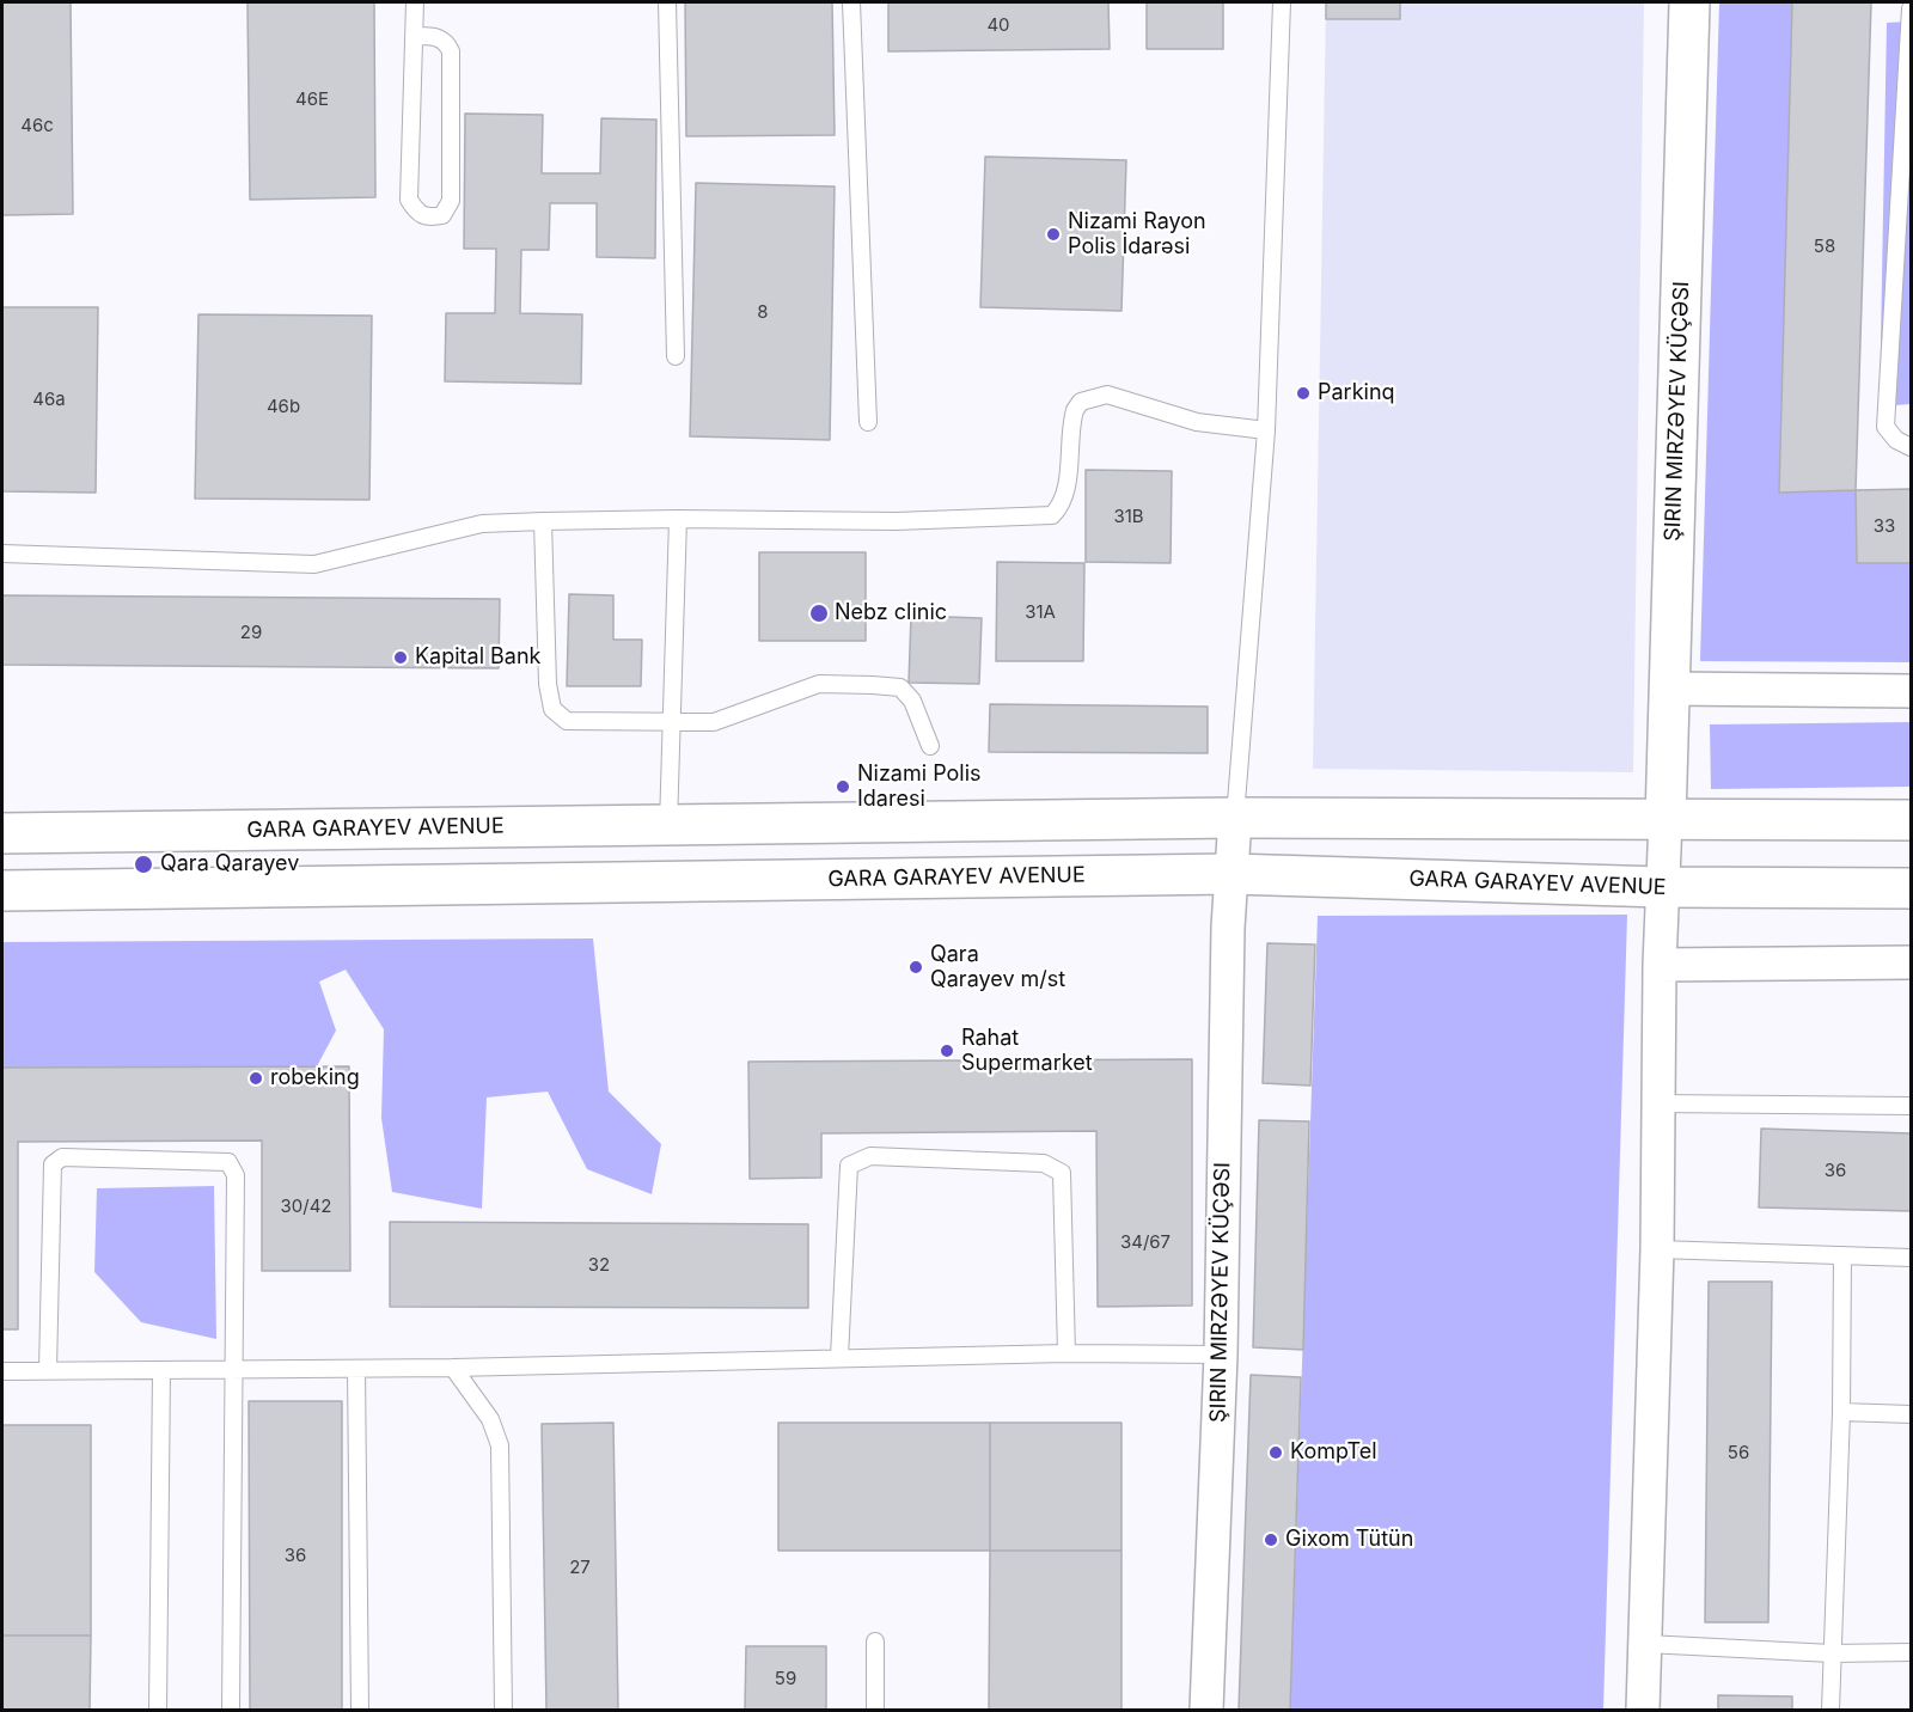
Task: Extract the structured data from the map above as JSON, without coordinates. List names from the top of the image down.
{
  "streets": {
    "main road": ["ŞIRIN MIRZƏYEV KÜÇƏSI", "GARA GARAYEV AVENUE"]
  },
  "crossings": [
    ["ŞIRIN MIRZƏYEV KÜÇƏSI", "GARA GARAYEV AVENUE"]
  ],
  "places": [
    "Nizami Rayon Polis İdarəsi",
    "Parkinq",
    "Nebz clinic",
    "Kapital Bank",
    "Nizami Polis Idaresi",
    "Qara Qarayev",
    "Qara Qarayev m/st",
    "Rahat Supermarket",
    "robeking",
    "KompTel",
    "Gixom Tütün"
  ],
  "house_numbers": [
    "40",
    "46E",
    "46c",
    "58",
    "8",
    "46a",
    "46b",
    "31B",
    "33",
    "31A",
    "29",
    "36",
    "30/42",
    "34/67",
    "32",
    "56",
    "36",
    "27",
    "59"
  ]
}
